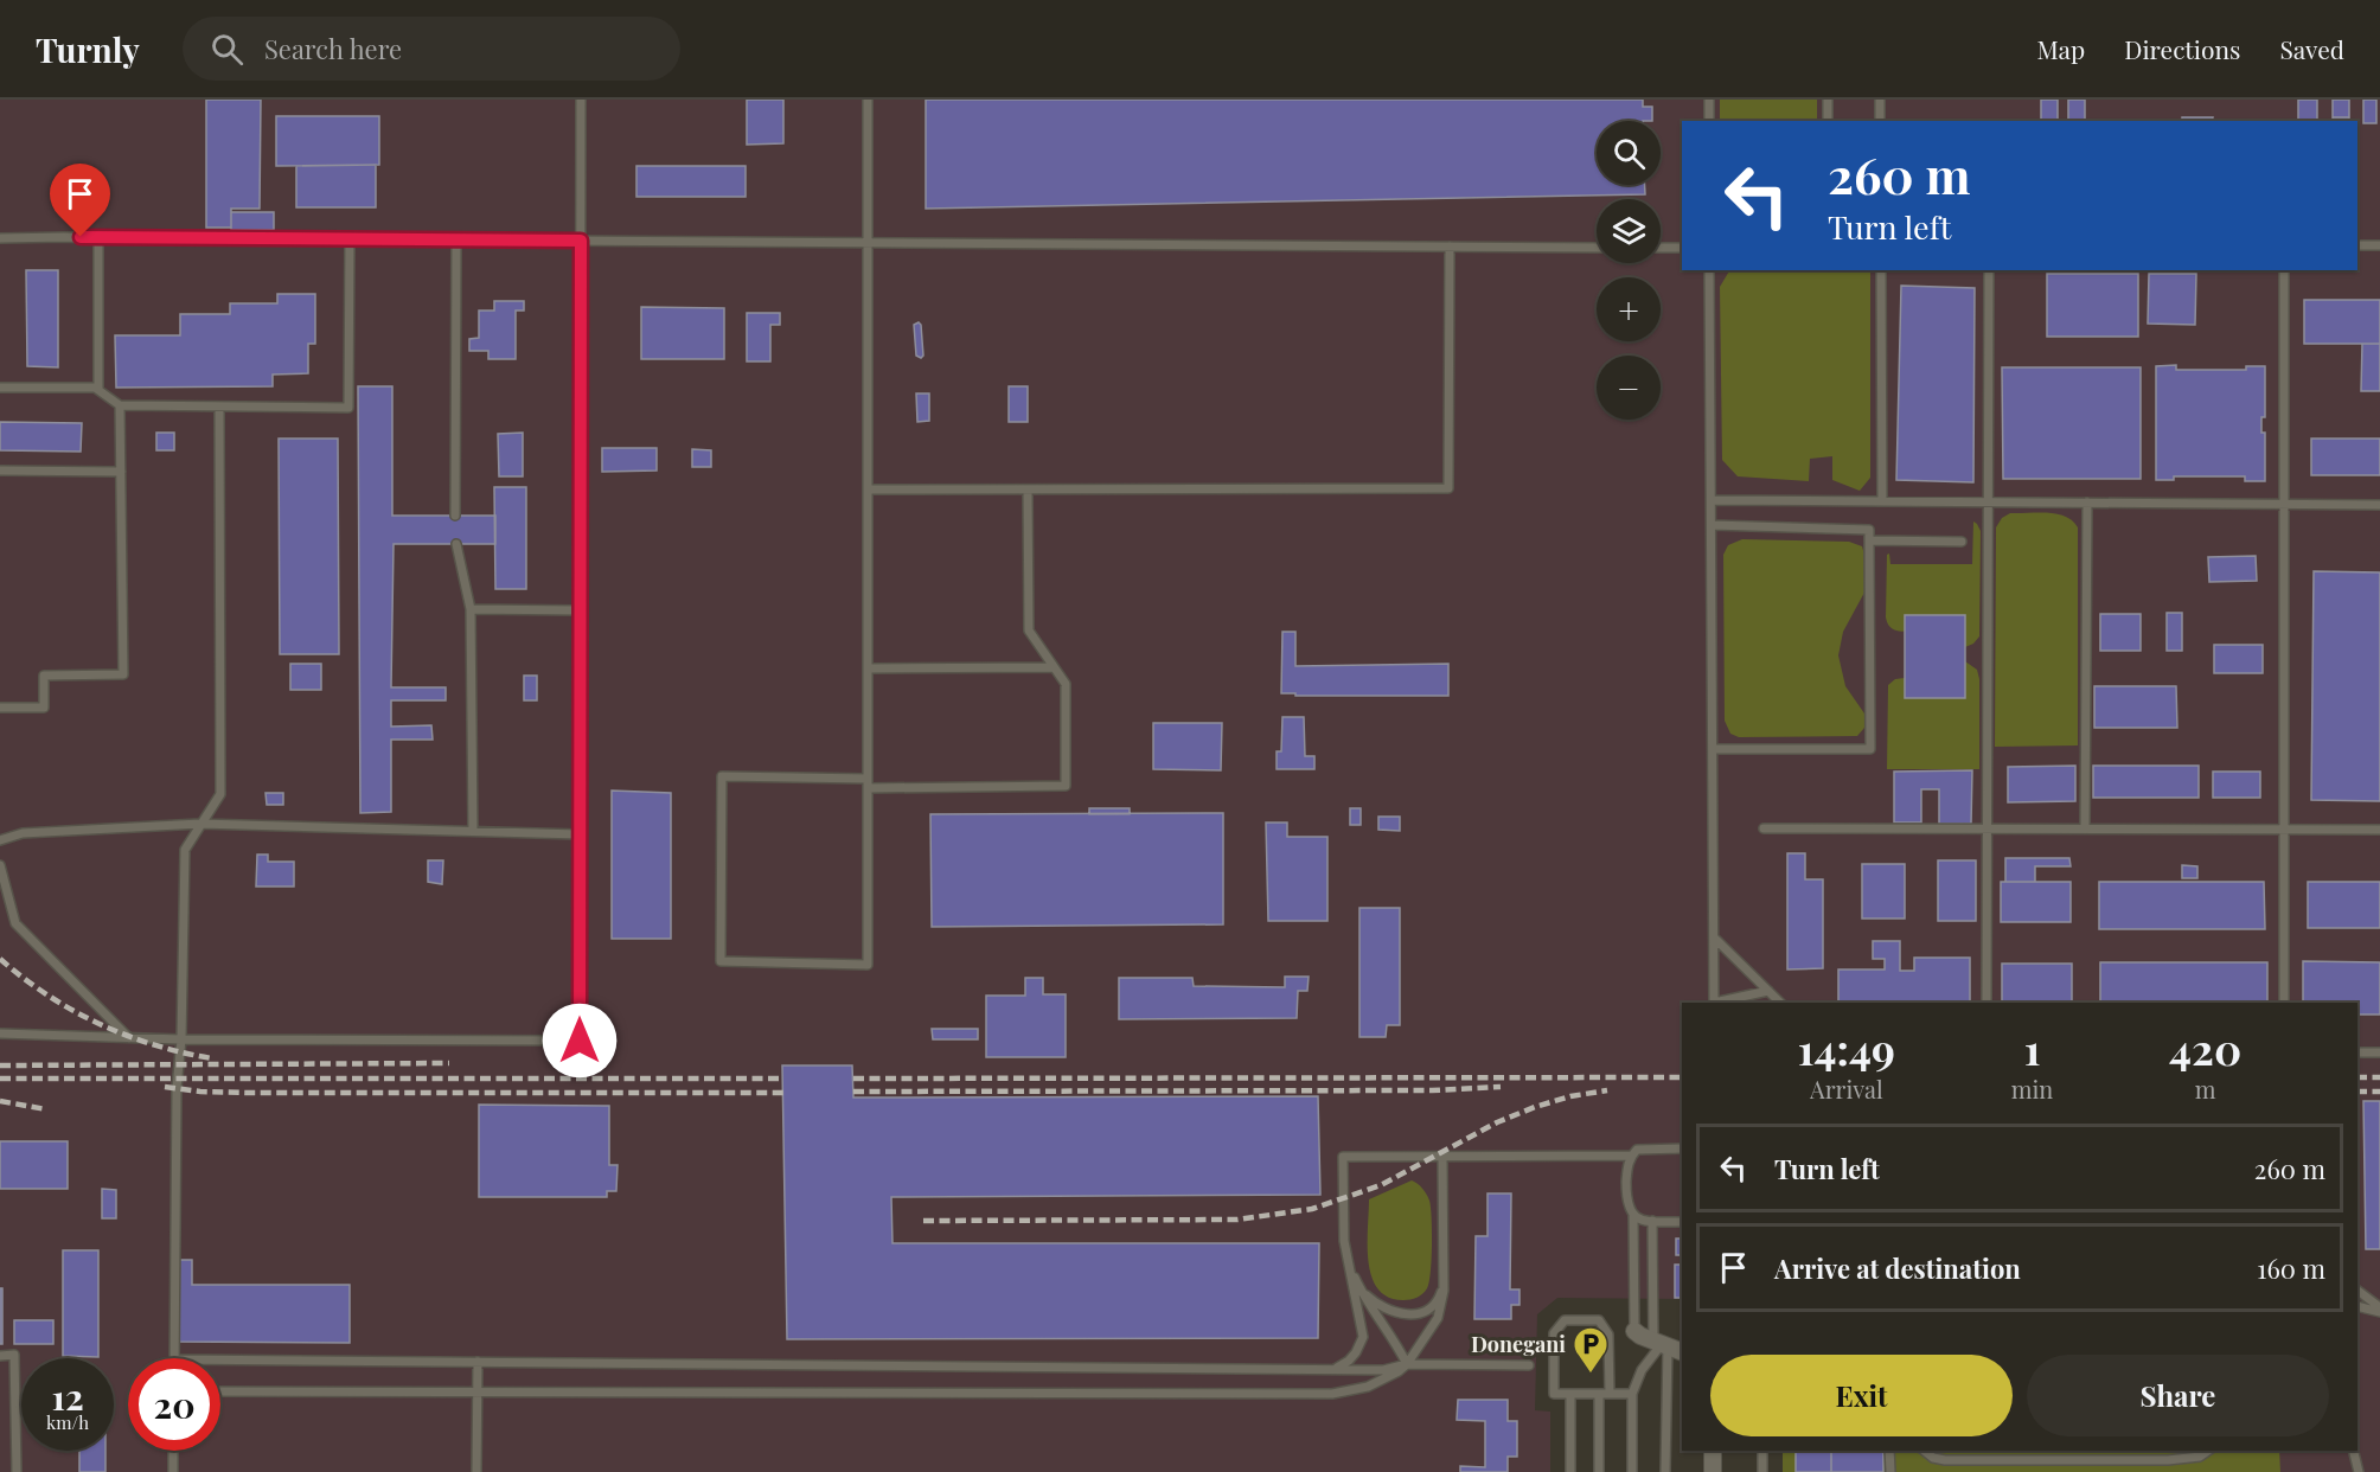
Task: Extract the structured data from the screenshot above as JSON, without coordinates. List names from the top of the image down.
{
  "places": {
    "parking": ["Donegani"]
  },
  "page": {
    "header": "Turnly",
    "search": "Search here",
    "nav": ["Map", "Directions", "Saved"],
    "map_buttons": ["+", "−"],
    "turn": ["260 m", "Turn left"],
    "eta": [
      "14:49",
      "Arrival",
      "1",
      "min",
      "420",
      "m"
    ],
    "list": [
      {
        "name": "Turn left",
        "value": "260 m"
      },
      {
        "name": "Arrive at destination",
        "value": "160 m"
      }
    ],
    "buttons": ["Exit", "Share"],
    "speed": "12 km/h",
    "limit": "20"
  }
}
